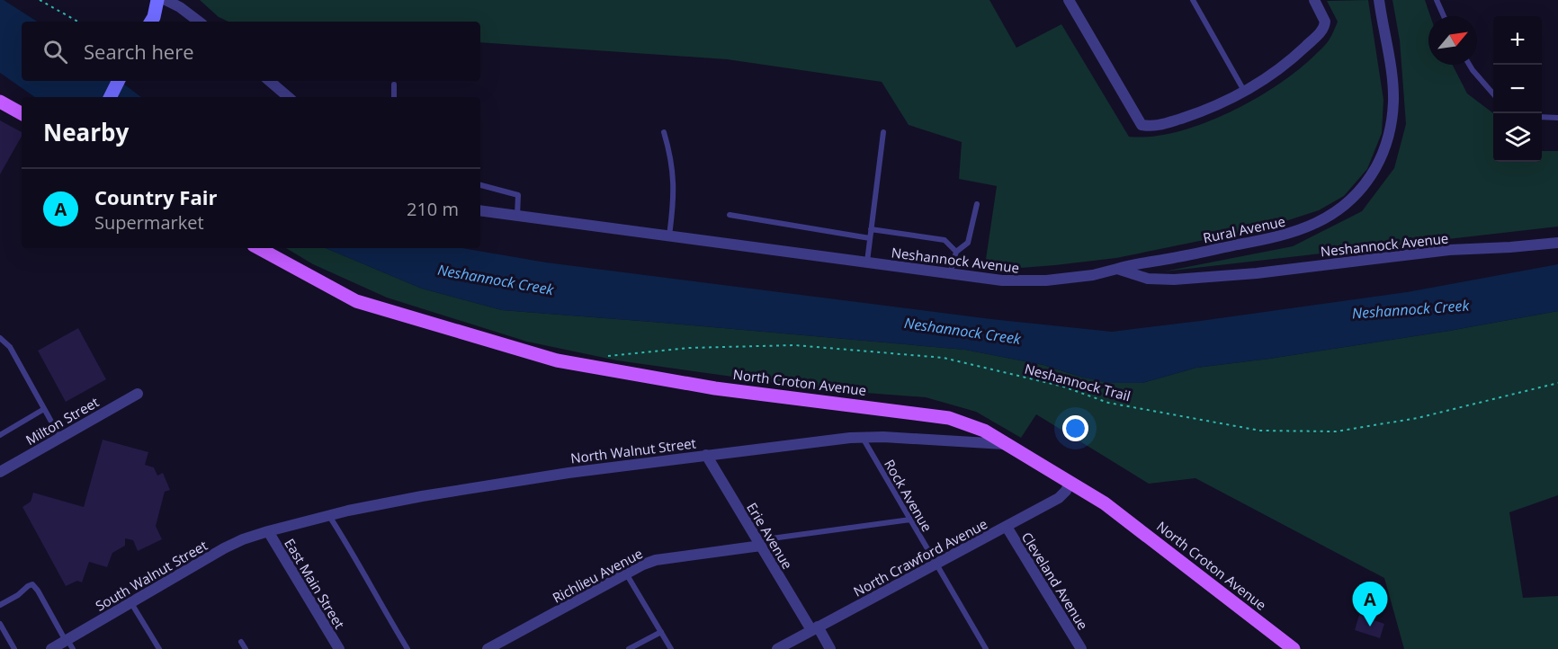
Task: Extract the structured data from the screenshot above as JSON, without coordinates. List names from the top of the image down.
{
  "streets": {
    "main road": ["North Croton Avenue"],
    "street": [
      "Rural Avenue",
      "Neshannock Avenue",
      "Milton Street",
      "North Walnut Street",
      "Erie Avenue",
      "North Crawford Avenue",
      "South Walnut Street",
      "Richlieu Avenue",
      "Cleveland Avenue",
      "East Main Street"
    ],
    "lane": ["Rock Avenue"],
    "path": ["Neshannock Trail"]
  },
  "crossings": [
    ["Rural Avenue", "Neshannock Avenue"],
    ["North Croton Avenue", "North Walnut Street"],
    ["North Croton Avenue", "North Crawford Avenue"],
    ["North Walnut Street", "Rock Avenue"],
    ["North Walnut Street", "Erie Avenue"],
    ["North Walnut Street", "South Walnut Street"],
    ["North Walnut Street", "East Main Street"],
    ["Rock Avenue", "North Crawford Avenue"],
    ["Rock Avenue", "Richlieu Avenue"],
    ["Erie Avenue", "North Crawford Avenue"],
    ["Erie Avenue", "Richlieu Avenue"],
    ["North Crawford Avenue", "Cleveland Avenue"],
    ["South Walnut Street", "East Main Street"]
  ],
  "water": ["Neshannock Creek"],
  "north": "top right",
  "page": {
    "map_buttons": ["+", "−"],
    "search": "Search here",
    "heading": "Nearby",
    "list": [
      {
        "mark": "A",
        "name": "Country Fair",
        "note": "Supermarket",
        "value": "210 m"
      }
    ],
    "pins": "A"
  }
}
